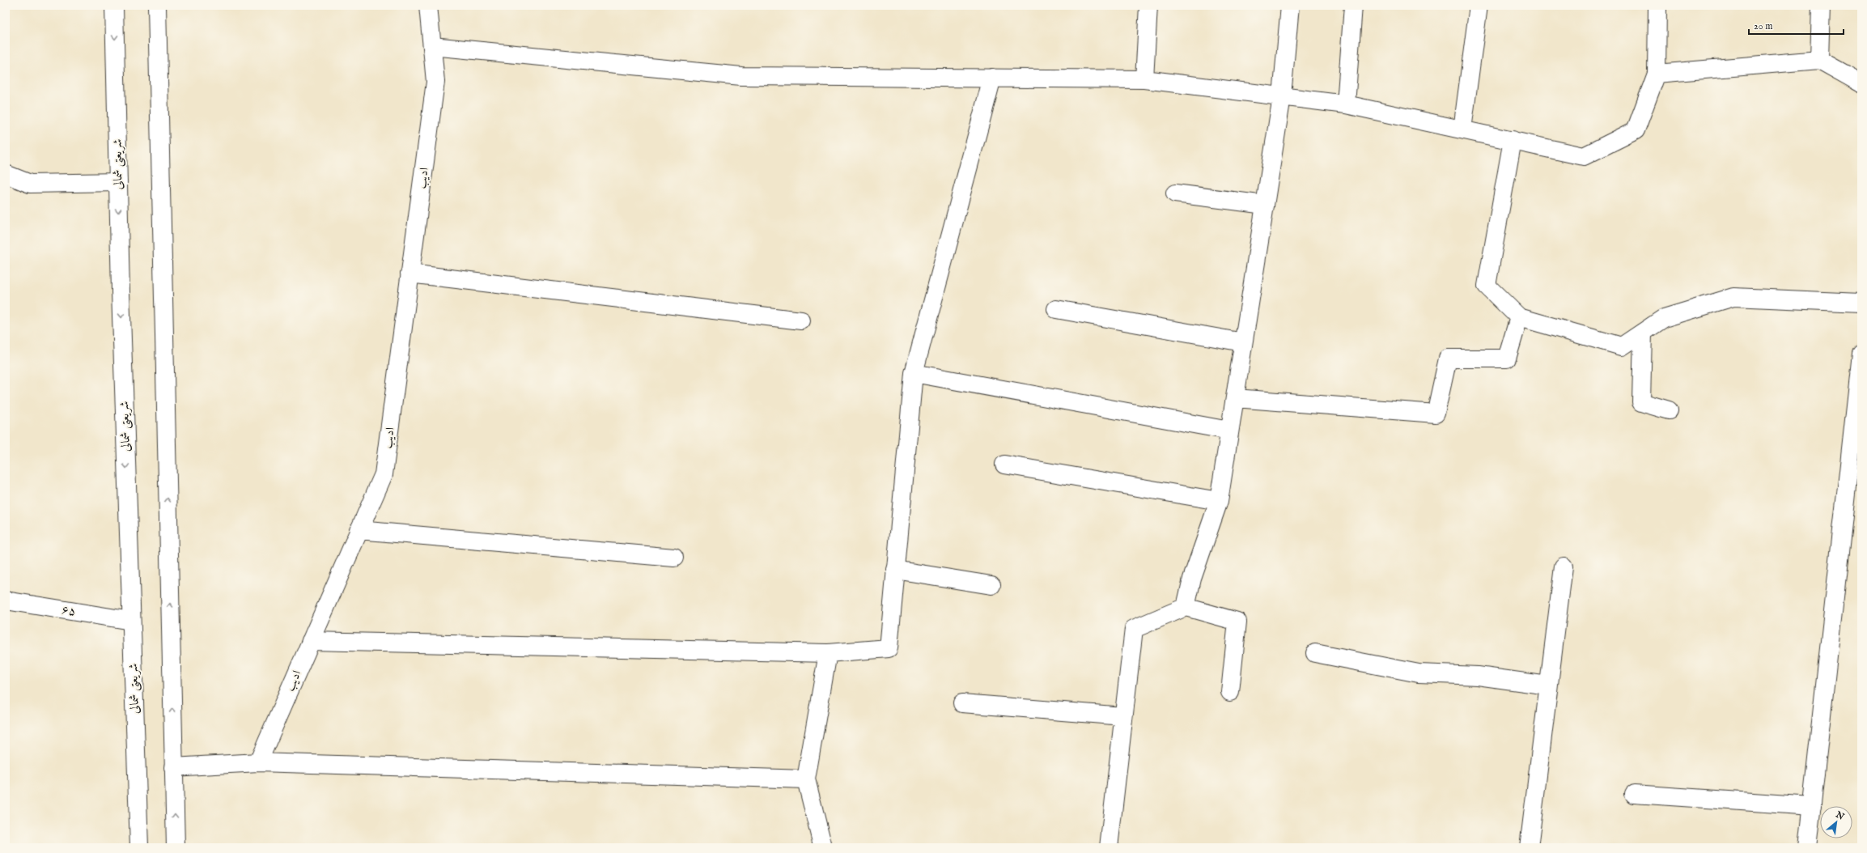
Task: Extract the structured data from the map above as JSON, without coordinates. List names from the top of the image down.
{
  "streets": {
    "street": ["شریعتی شمالی", "ادیب", "۶۵"]
  },
  "crossings": [
    ["شریعتی شمالی", "۶۵"]
  ],
  "scale_bar": "20 m",
  "north": "top right"
}
